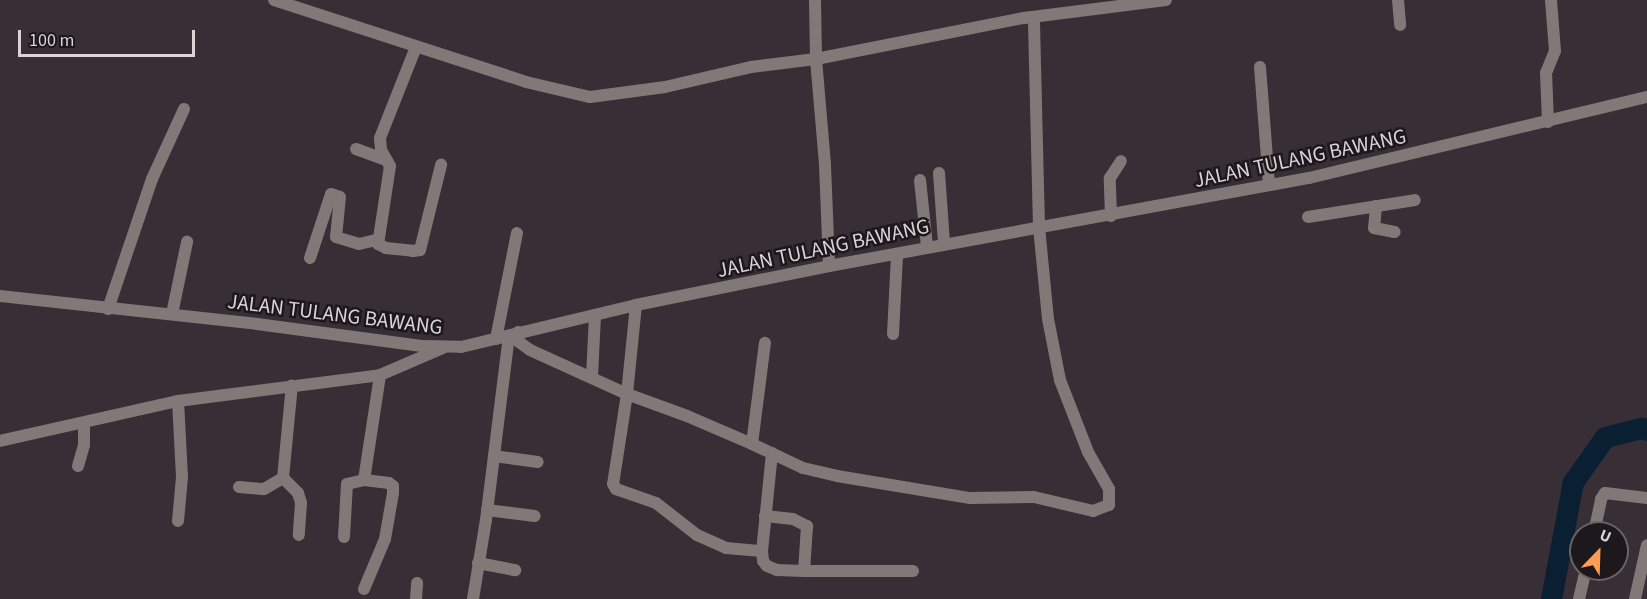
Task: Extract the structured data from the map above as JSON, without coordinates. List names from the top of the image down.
{
  "streets": {
    "street": ["JALAN TULANG BAWANG"]
  },
  "scale_bar": "100 m",
  "north": "top right"
}
